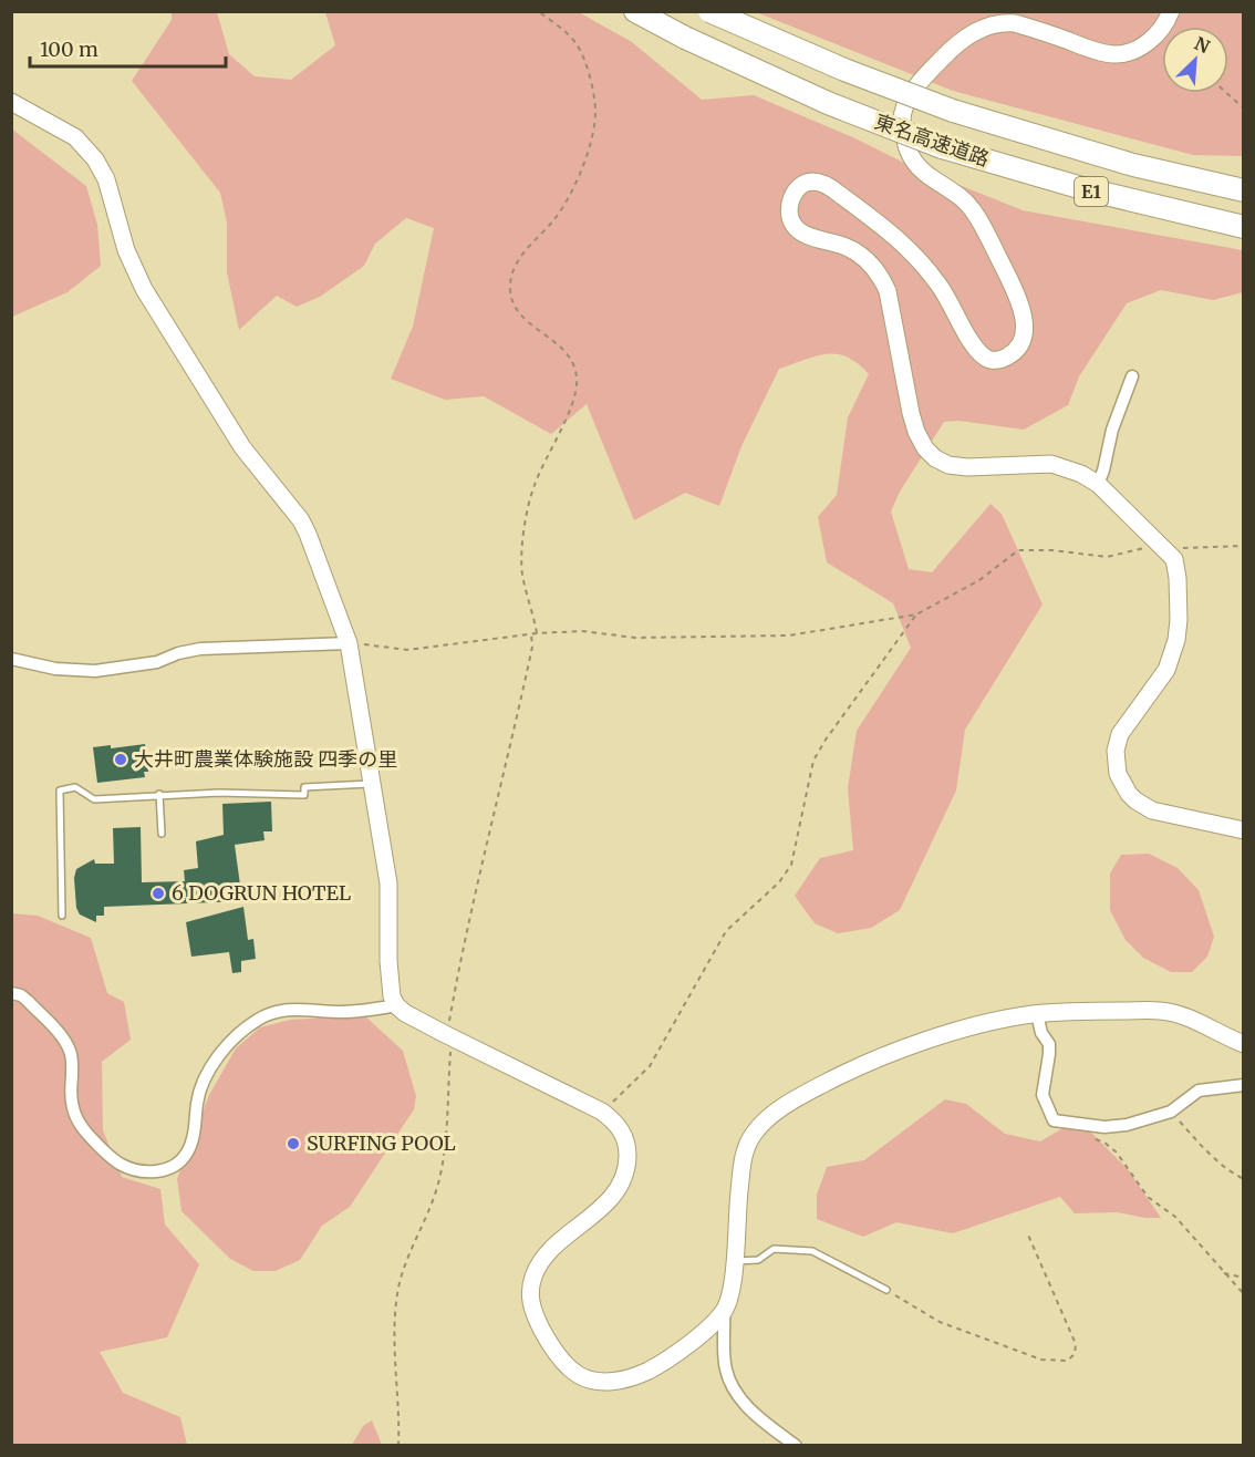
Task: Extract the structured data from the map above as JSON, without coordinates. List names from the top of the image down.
{
  "streets": {
    "highway": ["東名高速道路", "E1"]
  },
  "places": ["大井町農業体験施設 四季の里", "6 DOGRUN HOTEL", "SURFING POOL"],
  "scale_bar": "100 m",
  "north": "top right"
}
